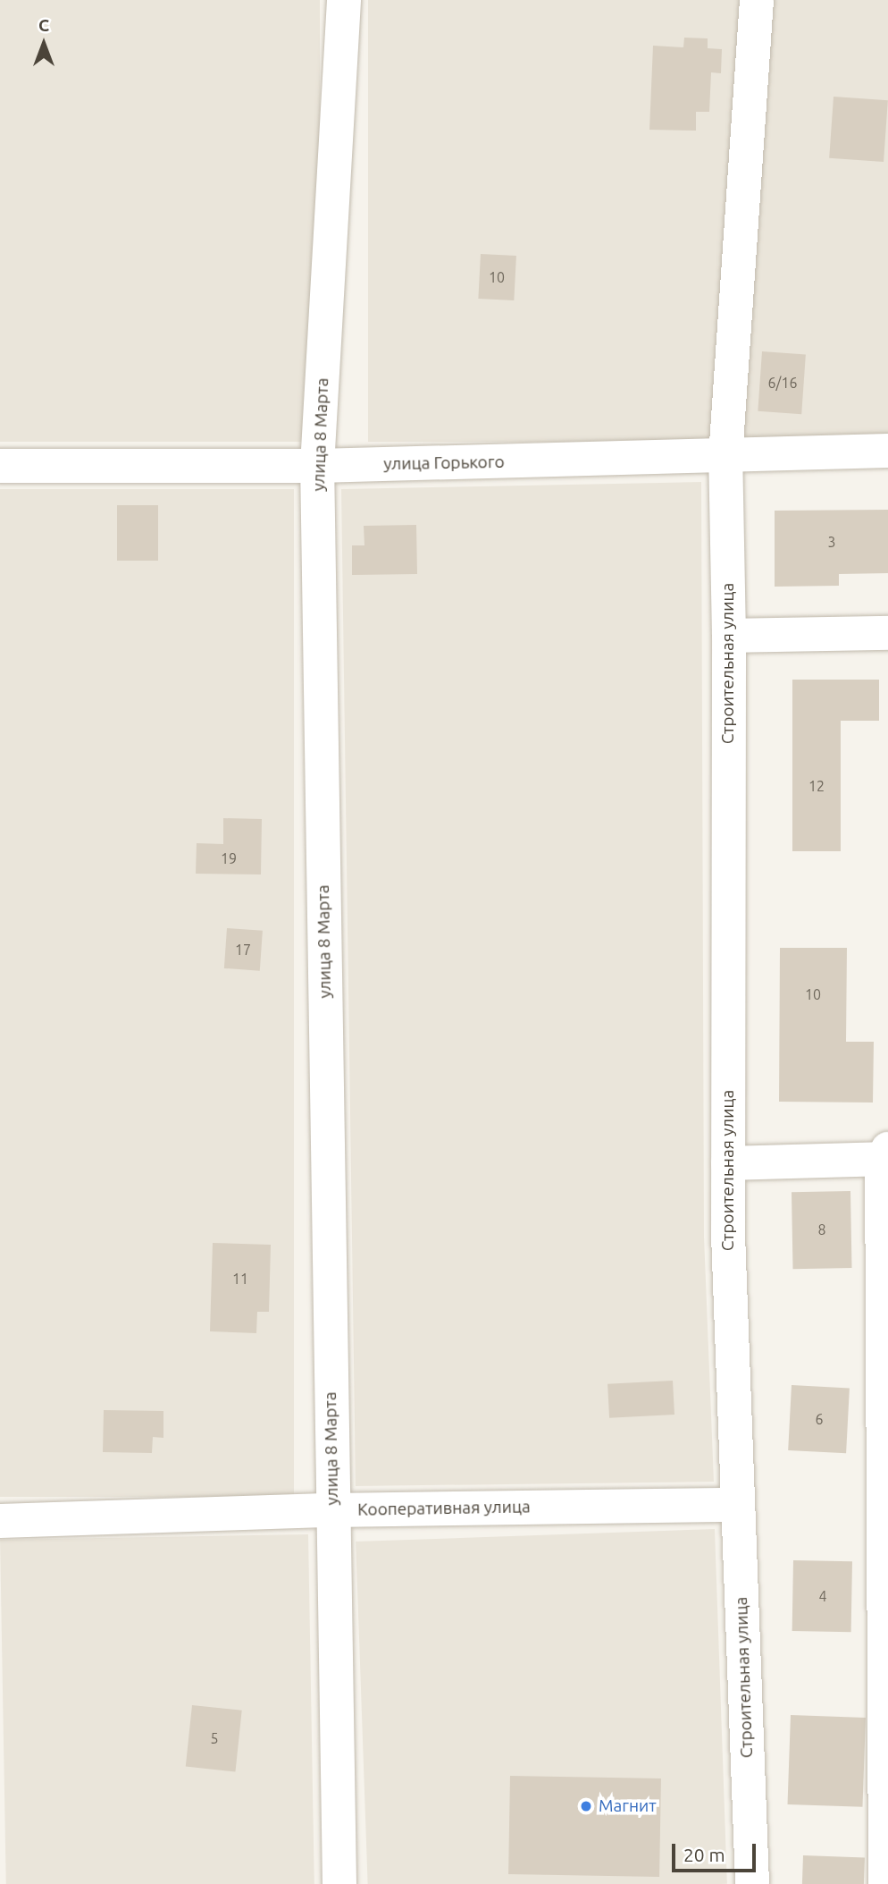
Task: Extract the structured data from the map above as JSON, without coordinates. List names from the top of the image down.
{
  "streets": {
    "street": [
      "улица 8 Марта",
      "улица Горького",
      "Строительная улица",
      "Кооперативная улица"
    ]
  },
  "crossings": [
    ["улица 8 Марта", "улица Горького"],
    ["улица 8 Марта", "Кооперативная улица"],
    ["улица Горького", "Строительная улица"],
    ["Строительная улица", "Кооперативная улица"]
  ],
  "places": ["Магнит"],
  "house_numbers": [
    "10",
    "6/16",
    "3",
    "12",
    "19",
    "17",
    "10",
    "8",
    "11",
    "6",
    "4",
    "5"
  ],
  "scale_bar": "20 m",
  "north": "top"
}
